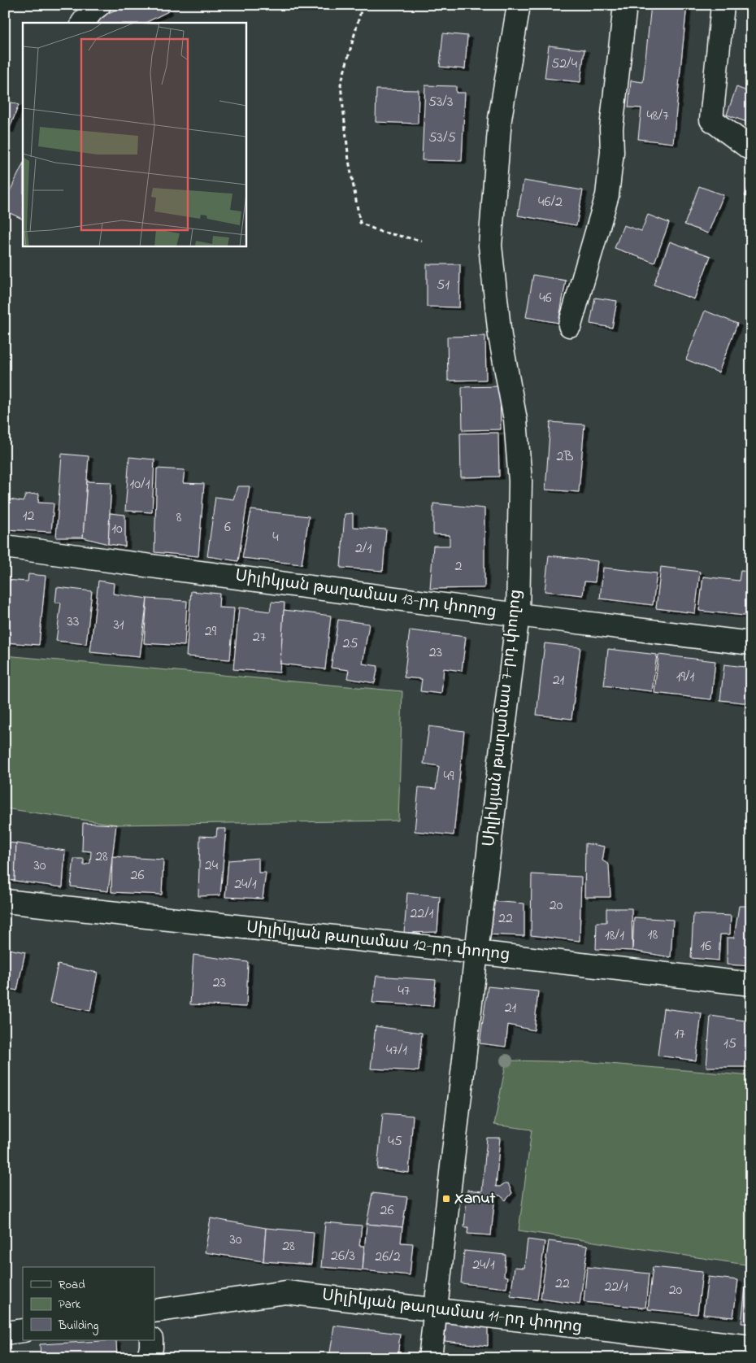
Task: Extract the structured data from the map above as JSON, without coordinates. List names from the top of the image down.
{
  "streets": {
    "street": [
      "Սիլիկյան թաղամաս 13-րդ փողոց",
      "Սիլիկյան թաղամաս 7-րդ փողոց",
      "Սիլիկյան թաղամաս 12-րդ փողոց",
      "Սիլիկյան թաղամաս 11-րդ փողոց"
    ]
  },
  "crossings": [
    ["Սիլիկյան թաղամաս 13-րդ փողոց", "Սիլիկյան թաղամաս 7-րդ փողոց"],
    ["Սիլիկյան թաղամաս 7-րդ փողոց", "Սիլիկյան թաղամաս 12-րդ փողոց"],
    ["Սիլիկյան թաղամաս 7-րդ փողոց", "Սիլիկյան թաղամաս 11-րդ փողոց"]
  ],
  "places": {
    "transit": ["Xanut"]
  },
  "house_numbers": [
    "52/4",
    "53/3",
    "48/7",
    "53/5",
    "46/2",
    "51",
    "46",
    "2B",
    "10/1",
    "12",
    "8",
    "6",
    "10",
    "4",
    "2/1",
    "2",
    "33",
    "31",
    "29",
    "27",
    "25",
    "23",
    "19/1",
    "21",
    "49",
    "28",
    "30",
    "24",
    "26",
    "24/1",
    "20",
    "22/1",
    "22",
    "18",
    "18/1",
    "16",
    "23",
    "47",
    "21",
    "17",
    "15",
    "47/1",
    "45",
    "26",
    "30",
    "28",
    "26/3",
    "26/2",
    "24/1",
    "22",
    "22/1",
    "20"
  ],
  "legend": ["Road", "Park", "Building"]
}
